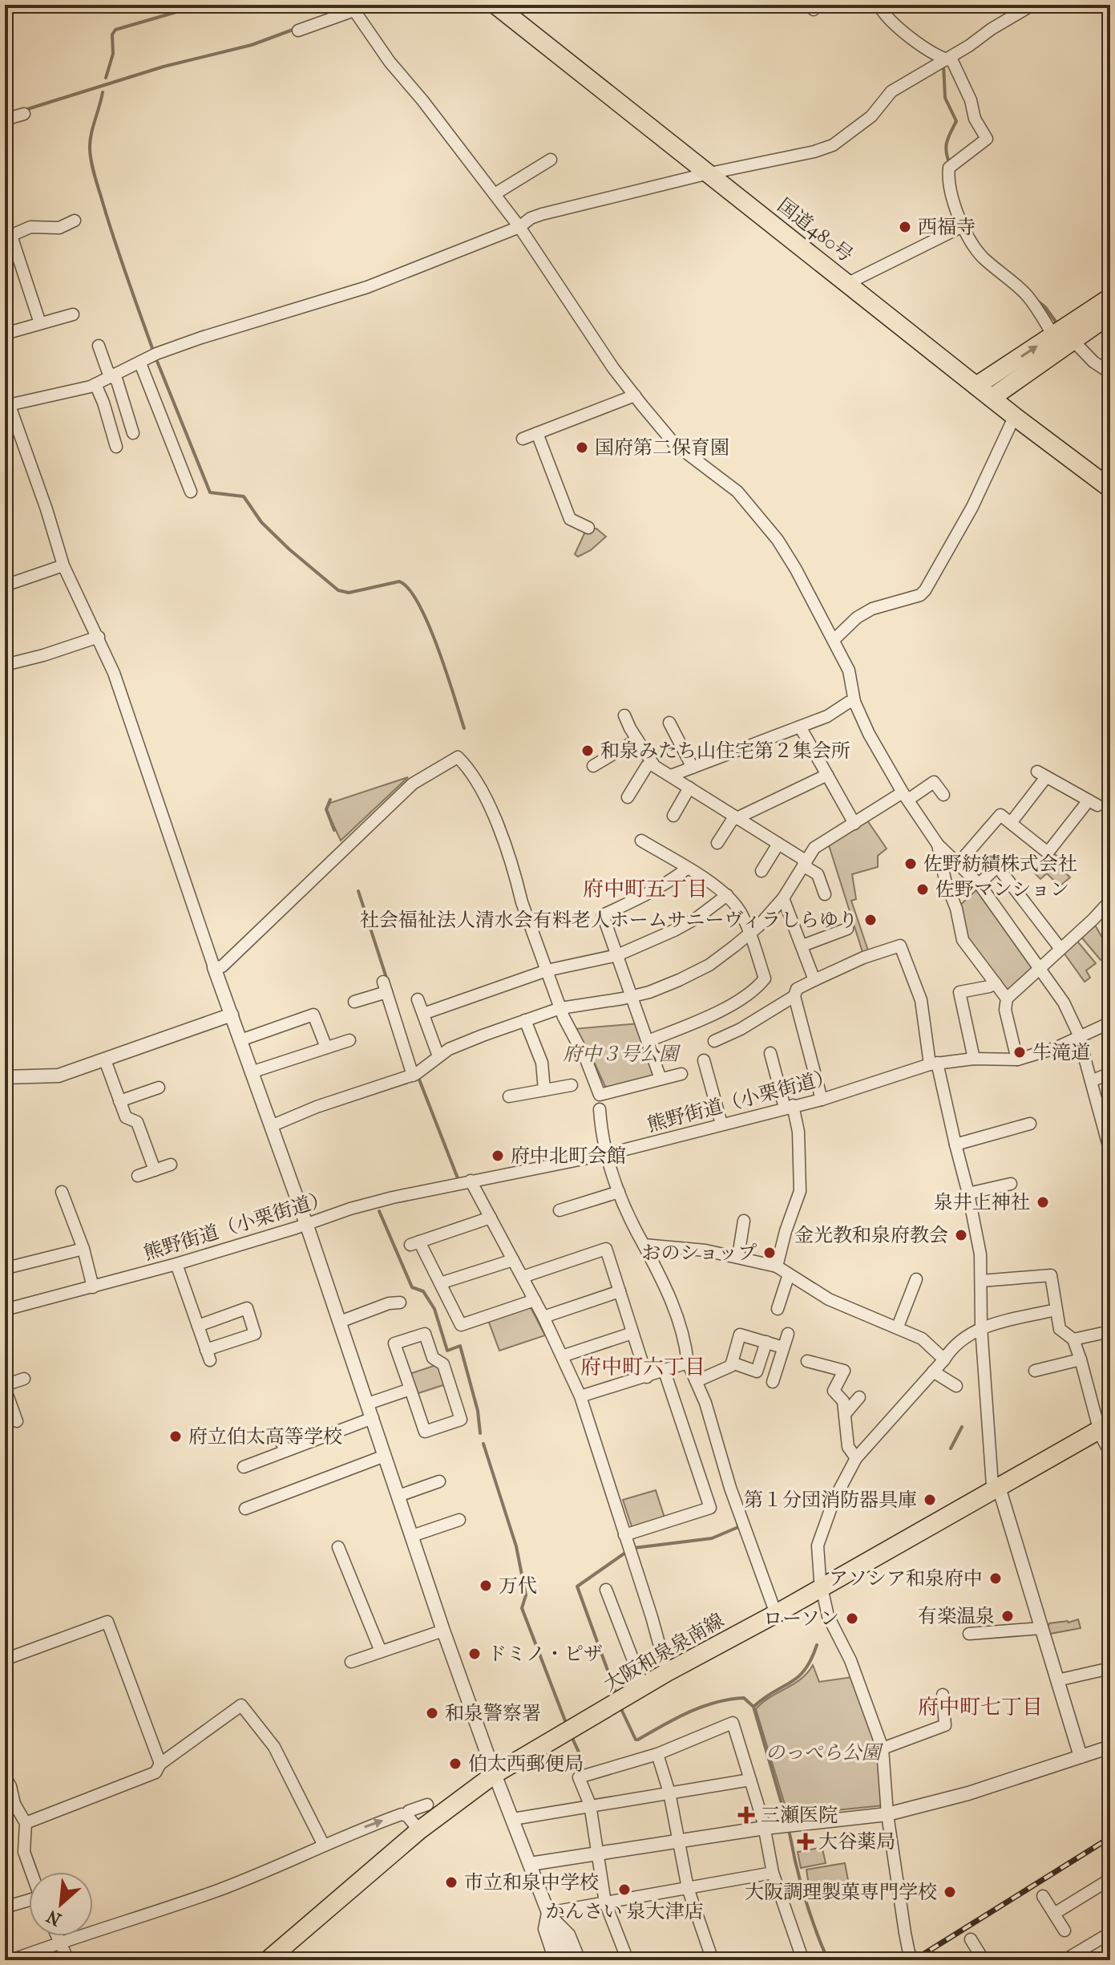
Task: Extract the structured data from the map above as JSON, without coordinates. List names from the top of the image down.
{
  "streets": {
    "main road": ["国道480号", "大阪和泉泉南線"],
    "street": ["熊野街道（小栗街道）"]
  },
  "districts": ["府中町五丁目", "府中町六丁目", "府中町七丁目"],
  "parks": ["府中３号公園", "のっぺら公園"],
  "places": {
    "other": [
      "西福寺",
      "国府第二保育園",
      "和泉みたち山住宅第２集会所",
      "佐野紡績株式会社",
      "佐野マンション",
      "社会福祉法人清水会有料老人ホームサニーヴィラしらゆり",
      "牛滝道",
      "府中北町会館",
      "泉井上神社",
      "金光教和泉府教会",
      "おのショップ",
      "府立伯太高等学校",
      "第１分団消防器具庫",
      "アソシア和泉府中",
      "万代",
      "有楽温泉",
      "ローソン",
      "ドミノ・ピザ",
      "和泉警察署",
      "伯太西郵便局",
      "市立和泉中学校",
      "かんさい 泉大津店",
      "大阪調理製菓専門学校"
    ],
    "health": ["三瀬医院", "大谷薬局"]
  },
  "north": "bottom left"
}
